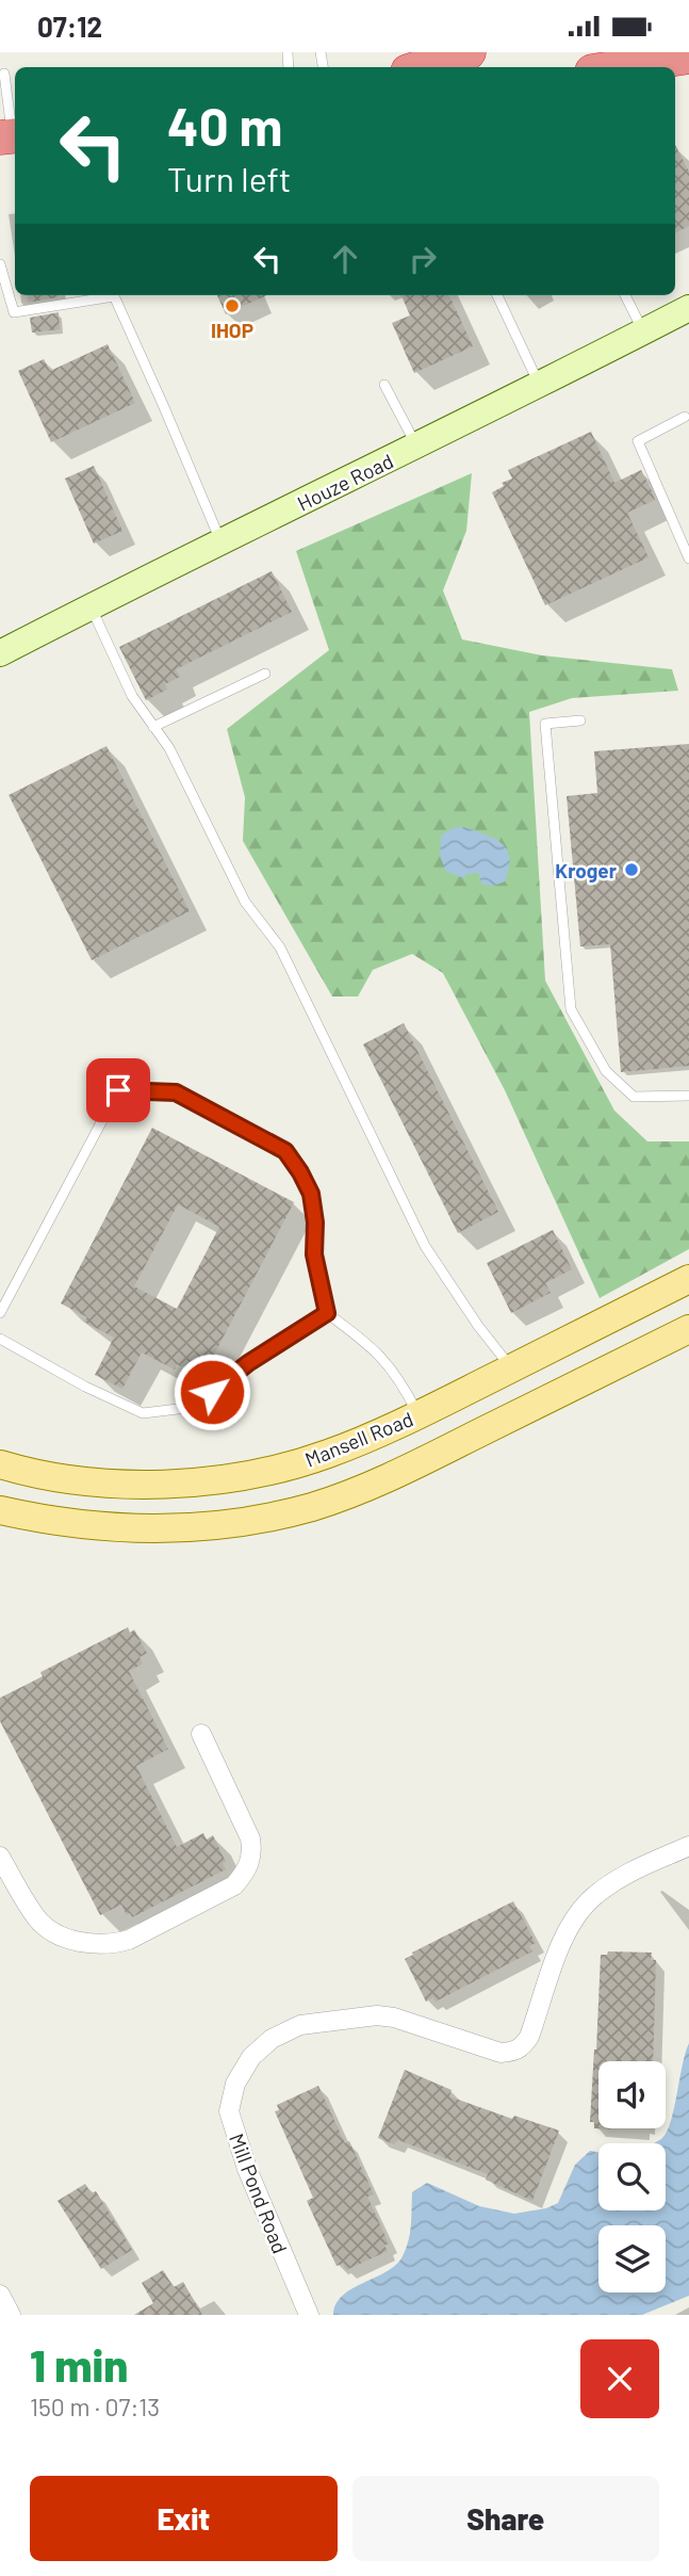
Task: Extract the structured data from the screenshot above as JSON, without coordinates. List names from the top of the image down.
{
  "streets": {
    "main road": ["Mansell Road"],
    "street": ["Houze Road", "Mill Pond Road"]
  },
  "places": ["IHOP", "Kroger"],
  "page": {
    "status": "07:12",
    "turn": ["40 m", "Turn left"],
    "heading": ["1 min", "150 m · 07:13"],
    "buttons": ["Exit", "Share"]
  }
}
